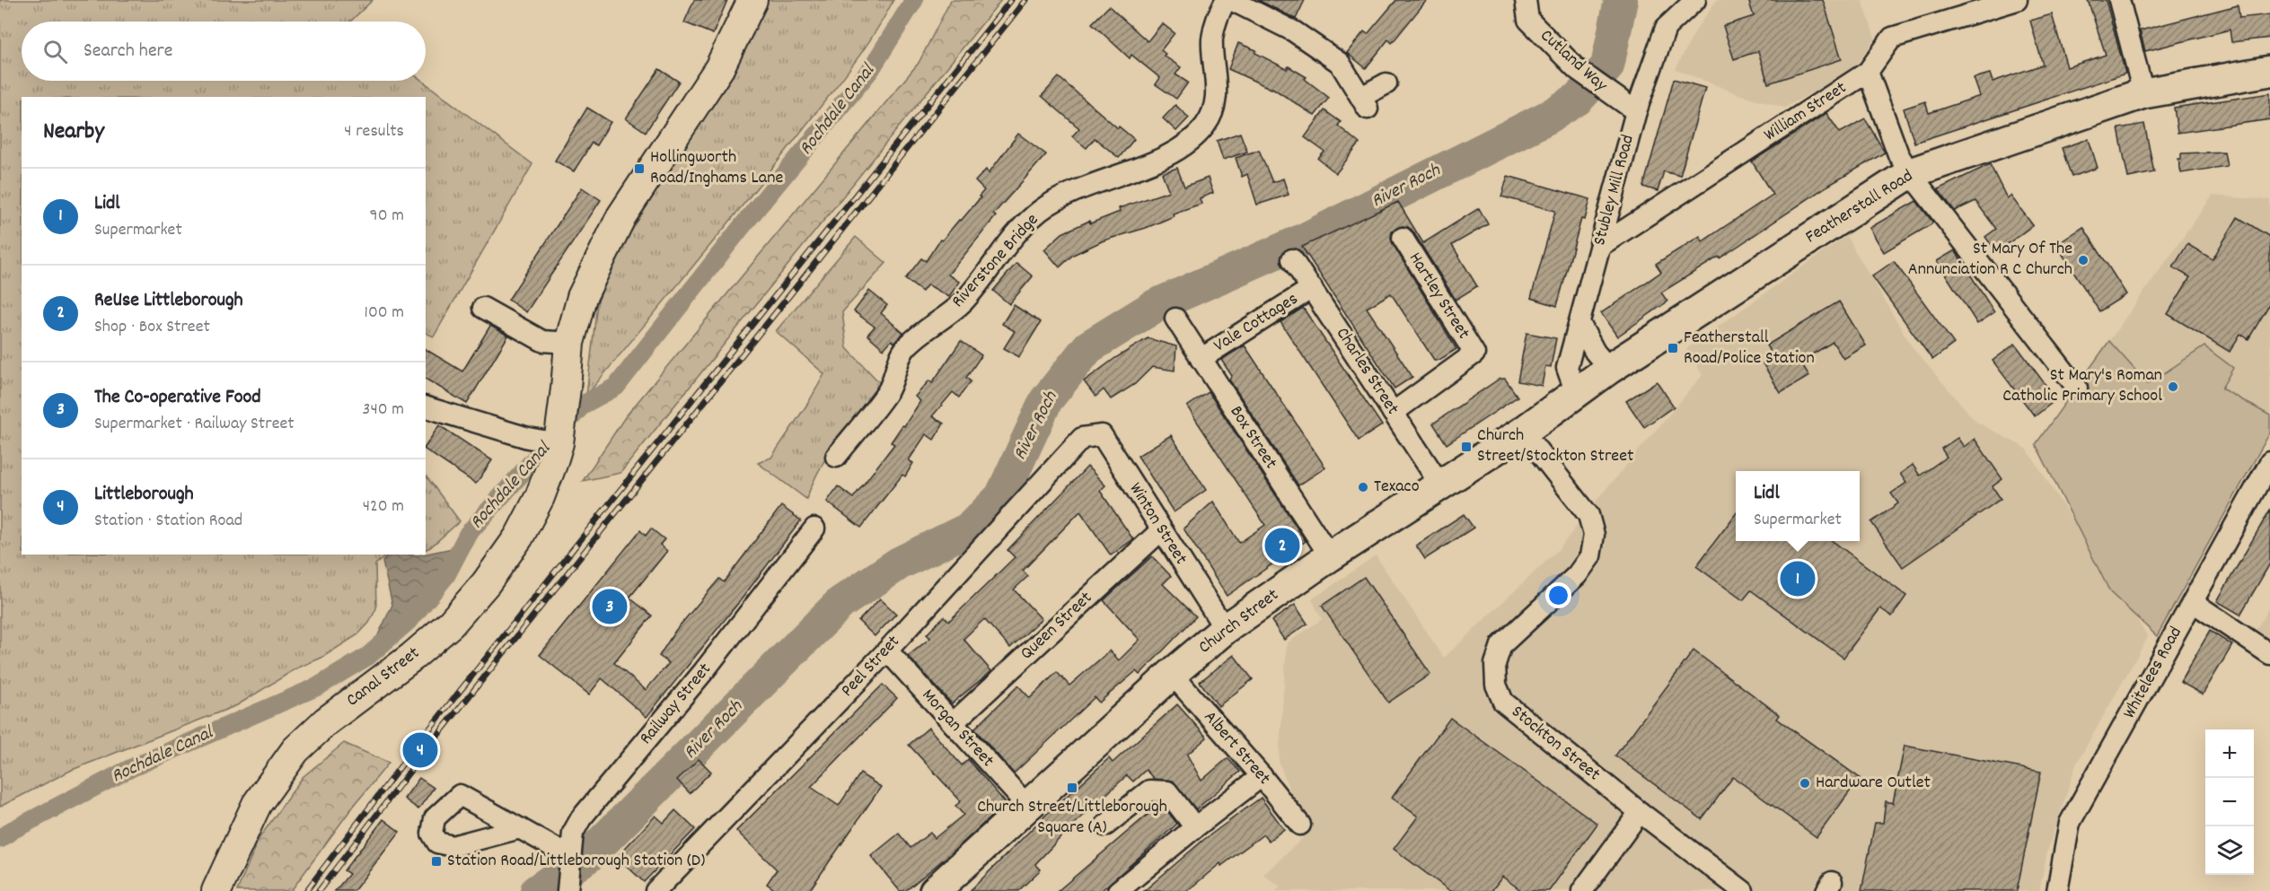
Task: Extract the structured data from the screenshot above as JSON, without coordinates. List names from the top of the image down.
{
  "streets": {
    "highway": ["Featherstall Road", "Church Street"],
    "main road": ["Canal Street"],
    "street": [
      "Cutland Way",
      "William Street",
      "Stubley Mill Road",
      "Riverstone Bridge",
      "Hartley Street",
      "Vale Cottages",
      "Charles Street",
      "Box Street",
      "Winton Street",
      "Queen Street",
      "Peel Street",
      "Whitelees Road",
      "Railway Street",
      "Morgan Street",
      "Stockton Street",
      "Albert Street"
    ]
  },
  "crossings": [
    ["Cutland Way", "Stubley Mill Road"],
    ["William Street", "Stubley Mill Road"],
    ["Stubley Mill Road", "Featherstall Road"],
    ["Stubley Mill Road", "Church Street"],
    ["Featherstall Road", "Church Street"],
    ["Hartley Street", "Charles Street"],
    ["Vale Cottages", "Charles Street"],
    ["Vale Cottages", "Box Street"],
    ["Charles Street", "Church Street"],
    ["Box Street", "Church Street"],
    ["Winton Street", "Church Street"],
    ["Winton Street", "Queen Street"],
    ["Winton Street", "Peel Street"],
    ["Church Street", "Morgan Street"],
    ["Church Street", "Stockton Street"],
    ["Church Street", "Albert Street"],
    ["Queen Street", "Morgan Street"],
    ["Peel Street", "Morgan Street"]
  ],
  "water": ["Rochdale Canal", "River Roch"],
  "places": {
    "transit": [
      "Hollingworth Road/Inghams Lane",
      "Featherstall Road/Police Station",
      "Church Street/Stockton Street",
      "Church Street/Littleborough Square (A)",
      "Station Road/Littleborough Station (D)"
    ],
    "other": [
      "St Mary Of The Annunciation R C Church",
      "St Mary's Roman Catholic Primary School",
      "Texaco",
      "Hardware Outlet"
    ]
  },
  "page": {
    "search": "Search here",
    "heading": ["Nearby", "4 results"],
    "list": [
      {
        "mark": "1",
        "name": "Lidl",
        "note": "Supermarket",
        "value": "90 m"
      },
      {
        "mark": "2",
        "name": "ReUse Littleborough",
        "note": "Shop · Box Street",
        "value": "100 m"
      },
      {
        "mark": "3",
        "name": "The Co-operative Food",
        "note": "Supermarket · Railway Street",
        "value": "340 m"
      },
      {
        "mark": "4",
        "name": "Littleborough",
        "note": "Station · Station Road",
        "value": "420 m"
      }
    ],
    "popup": ["Lidl", "Supermarket"],
    "pins": [
      "2",
      "1",
      "3",
      "4"
    ],
    "map_buttons": ["+", "−"]
  }
}
